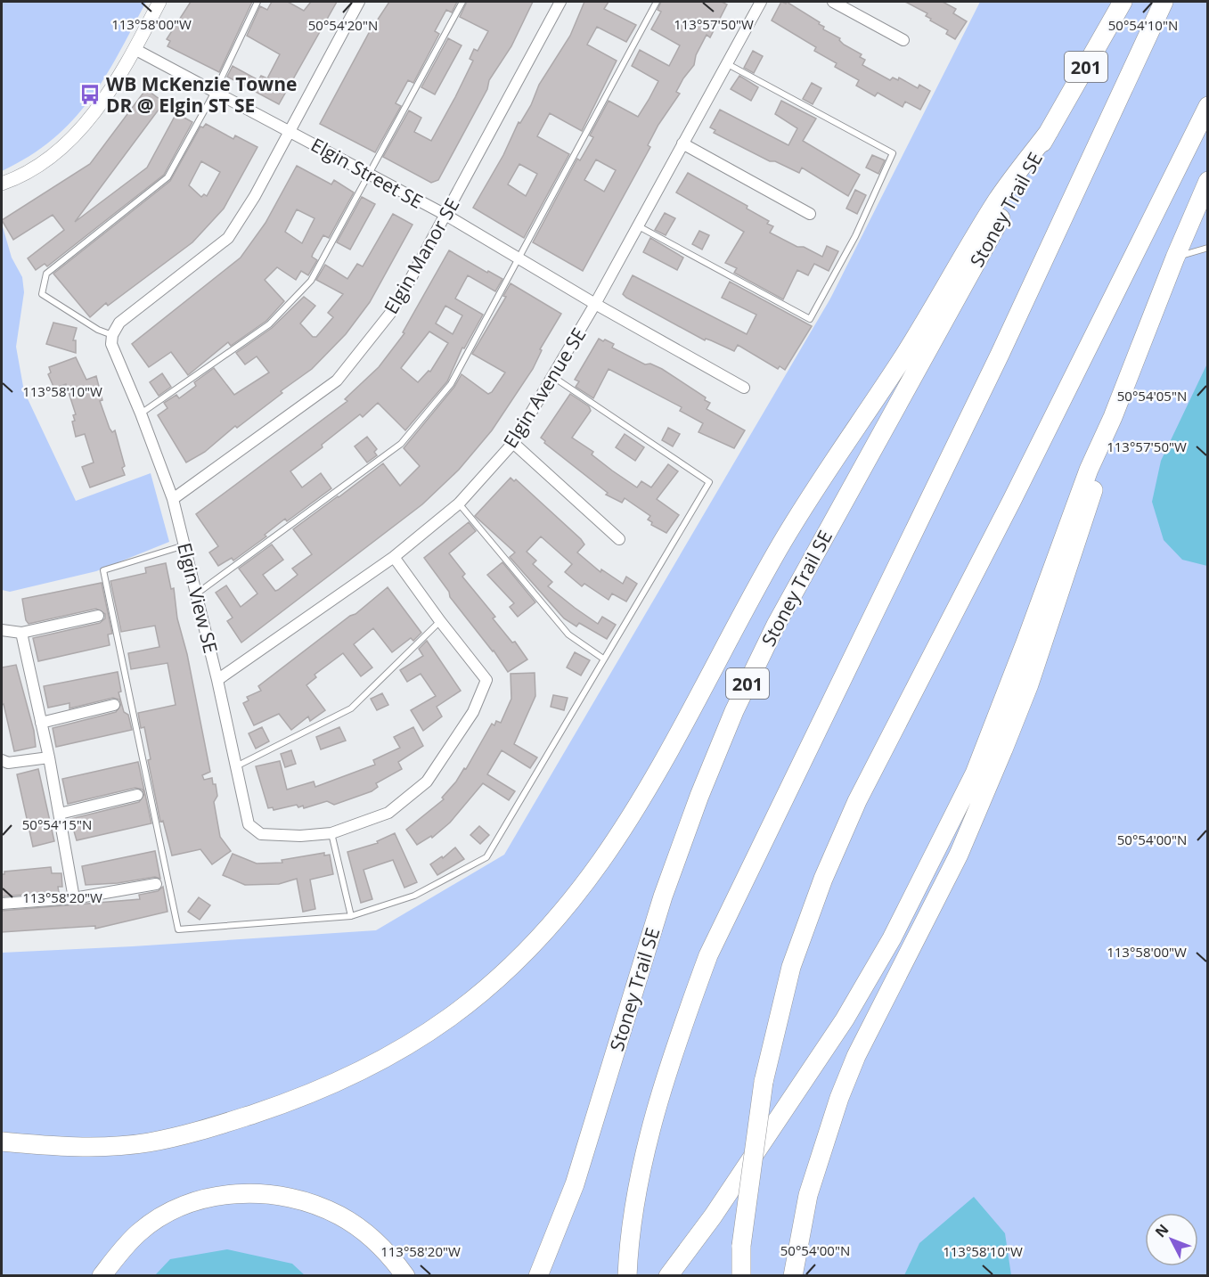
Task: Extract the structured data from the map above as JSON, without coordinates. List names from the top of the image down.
{
  "streets": {
    "highway": ["201", "Stoney Trail SE"],
    "street": [
      "Elgin Street SE",
      "Elgin Manor SE",
      "Elgin Avenue SE",
      "Elgin View SE"
    ]
  },
  "crossings": [
    ["Elgin Street SE", "Elgin Manor SE"],
    ["Elgin Street SE", "Elgin Avenue SE"],
    ["Elgin Manor SE", "Elgin View SE"],
    ["Elgin Avenue SE", "Elgin View SE"]
  ],
  "places": {
    "bus stop": ["WB McKenzie Towne DR @ Elgin ST SE"]
  },
  "north": "top left",
  "coordinates": [
    "113°58'00\"W",
    "113°57'50\"W",
    "50°54'20\"N",
    "50°54'10\"N",
    "113°58'10\"W",
    "50°54'05\"N",
    "50°54'15\"N",
    "50°54'00\"N",
    "113°58'20\"W"
  ]
}
